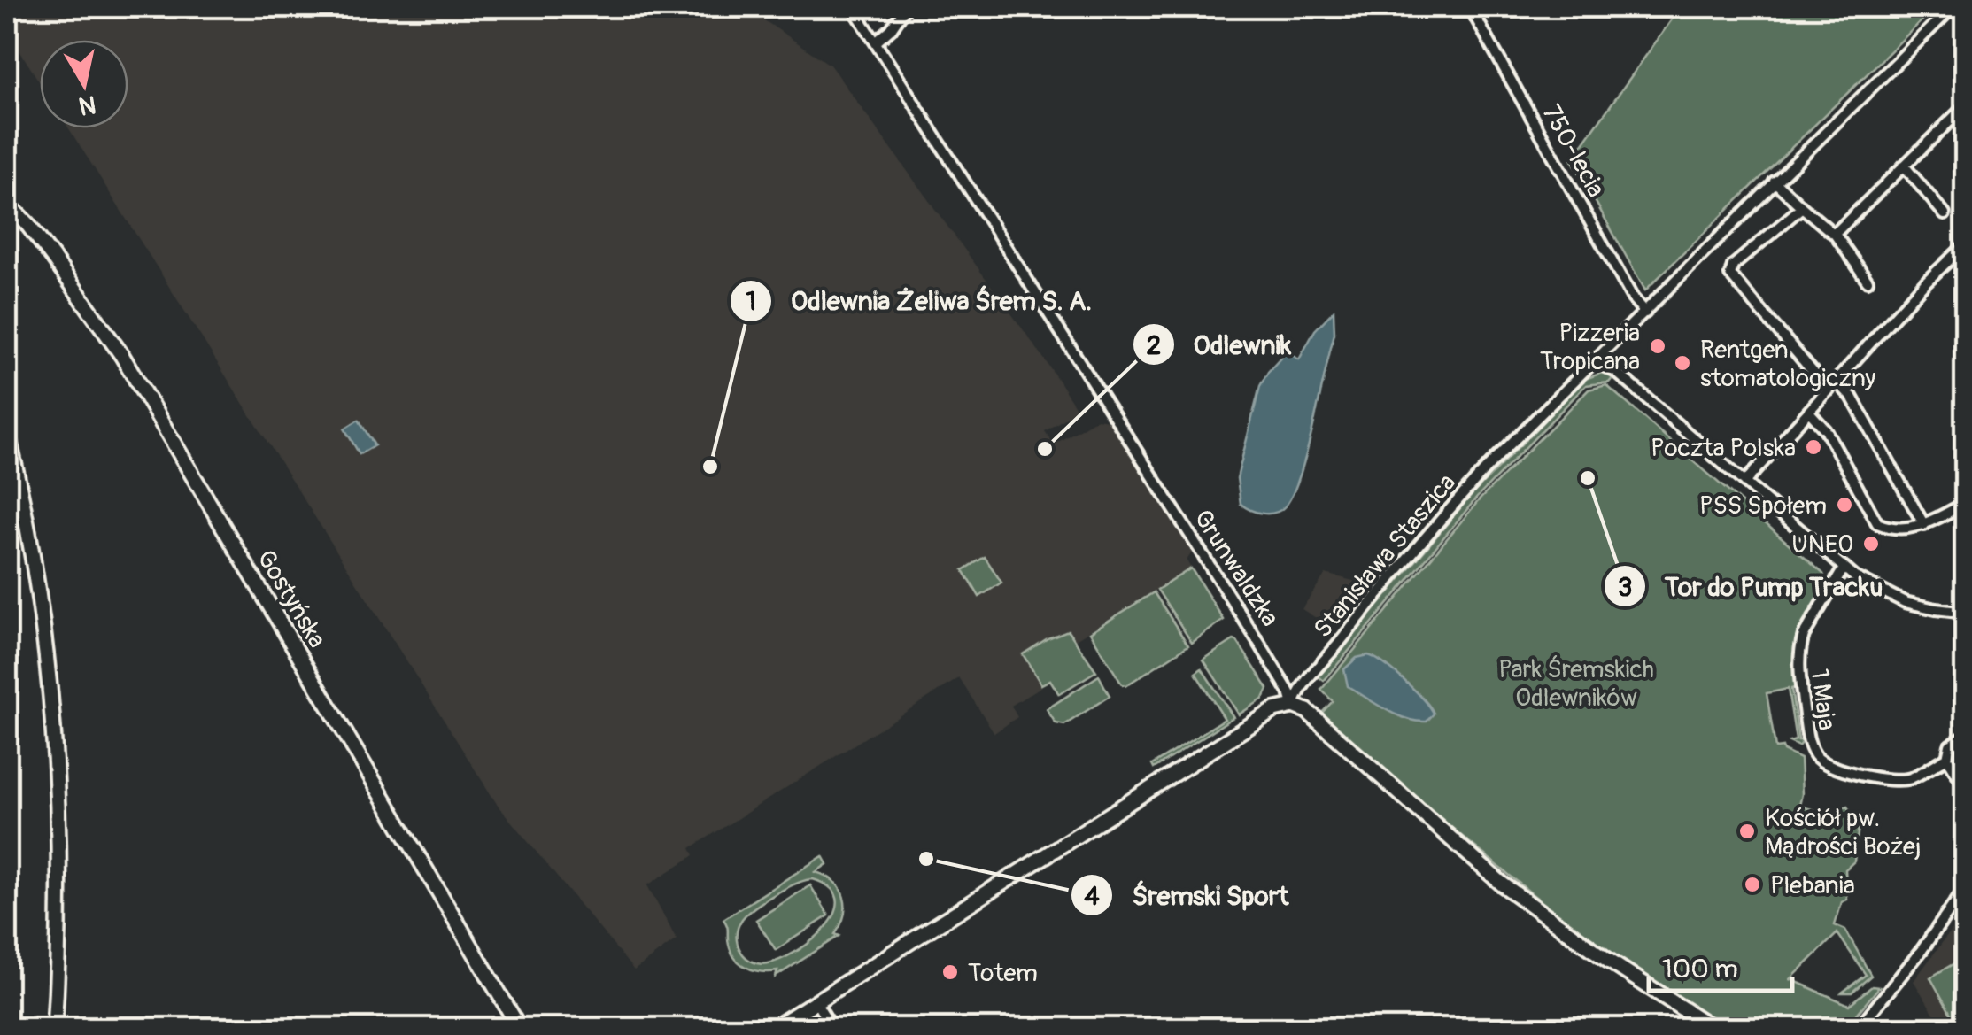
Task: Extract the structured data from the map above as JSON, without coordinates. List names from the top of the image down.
{
  "streets": {
    "main road": ["Grunwaldzka", "Gostyńska"],
    "street": ["750-lecia", "Stanisława Staszica", "1 Maja"]
  },
  "crossings": [
    ["750-lecia", "Stanisława Staszica"],
    ["Stanisława Staszica", "Grunwaldzka"]
  ],
  "parks": ["Park Śremskich Odlewników"],
  "places": [
    "Pizzeria Tropicana",
    "Rentgen stomatologiczny",
    "Poczta Polska",
    "Odlewnik",
    "Odlewnia Żeliwa Śrem S. A.",
    "Tor do Pump Tracku",
    "PSS Społem",
    "UNEO",
    "Kościół pw. Mądrości Bożej",
    "Śremski Sport",
    "Plebania",
    "Totem"
  ],
  "scale_bar": "100 m",
  "north": "bottom"
}
